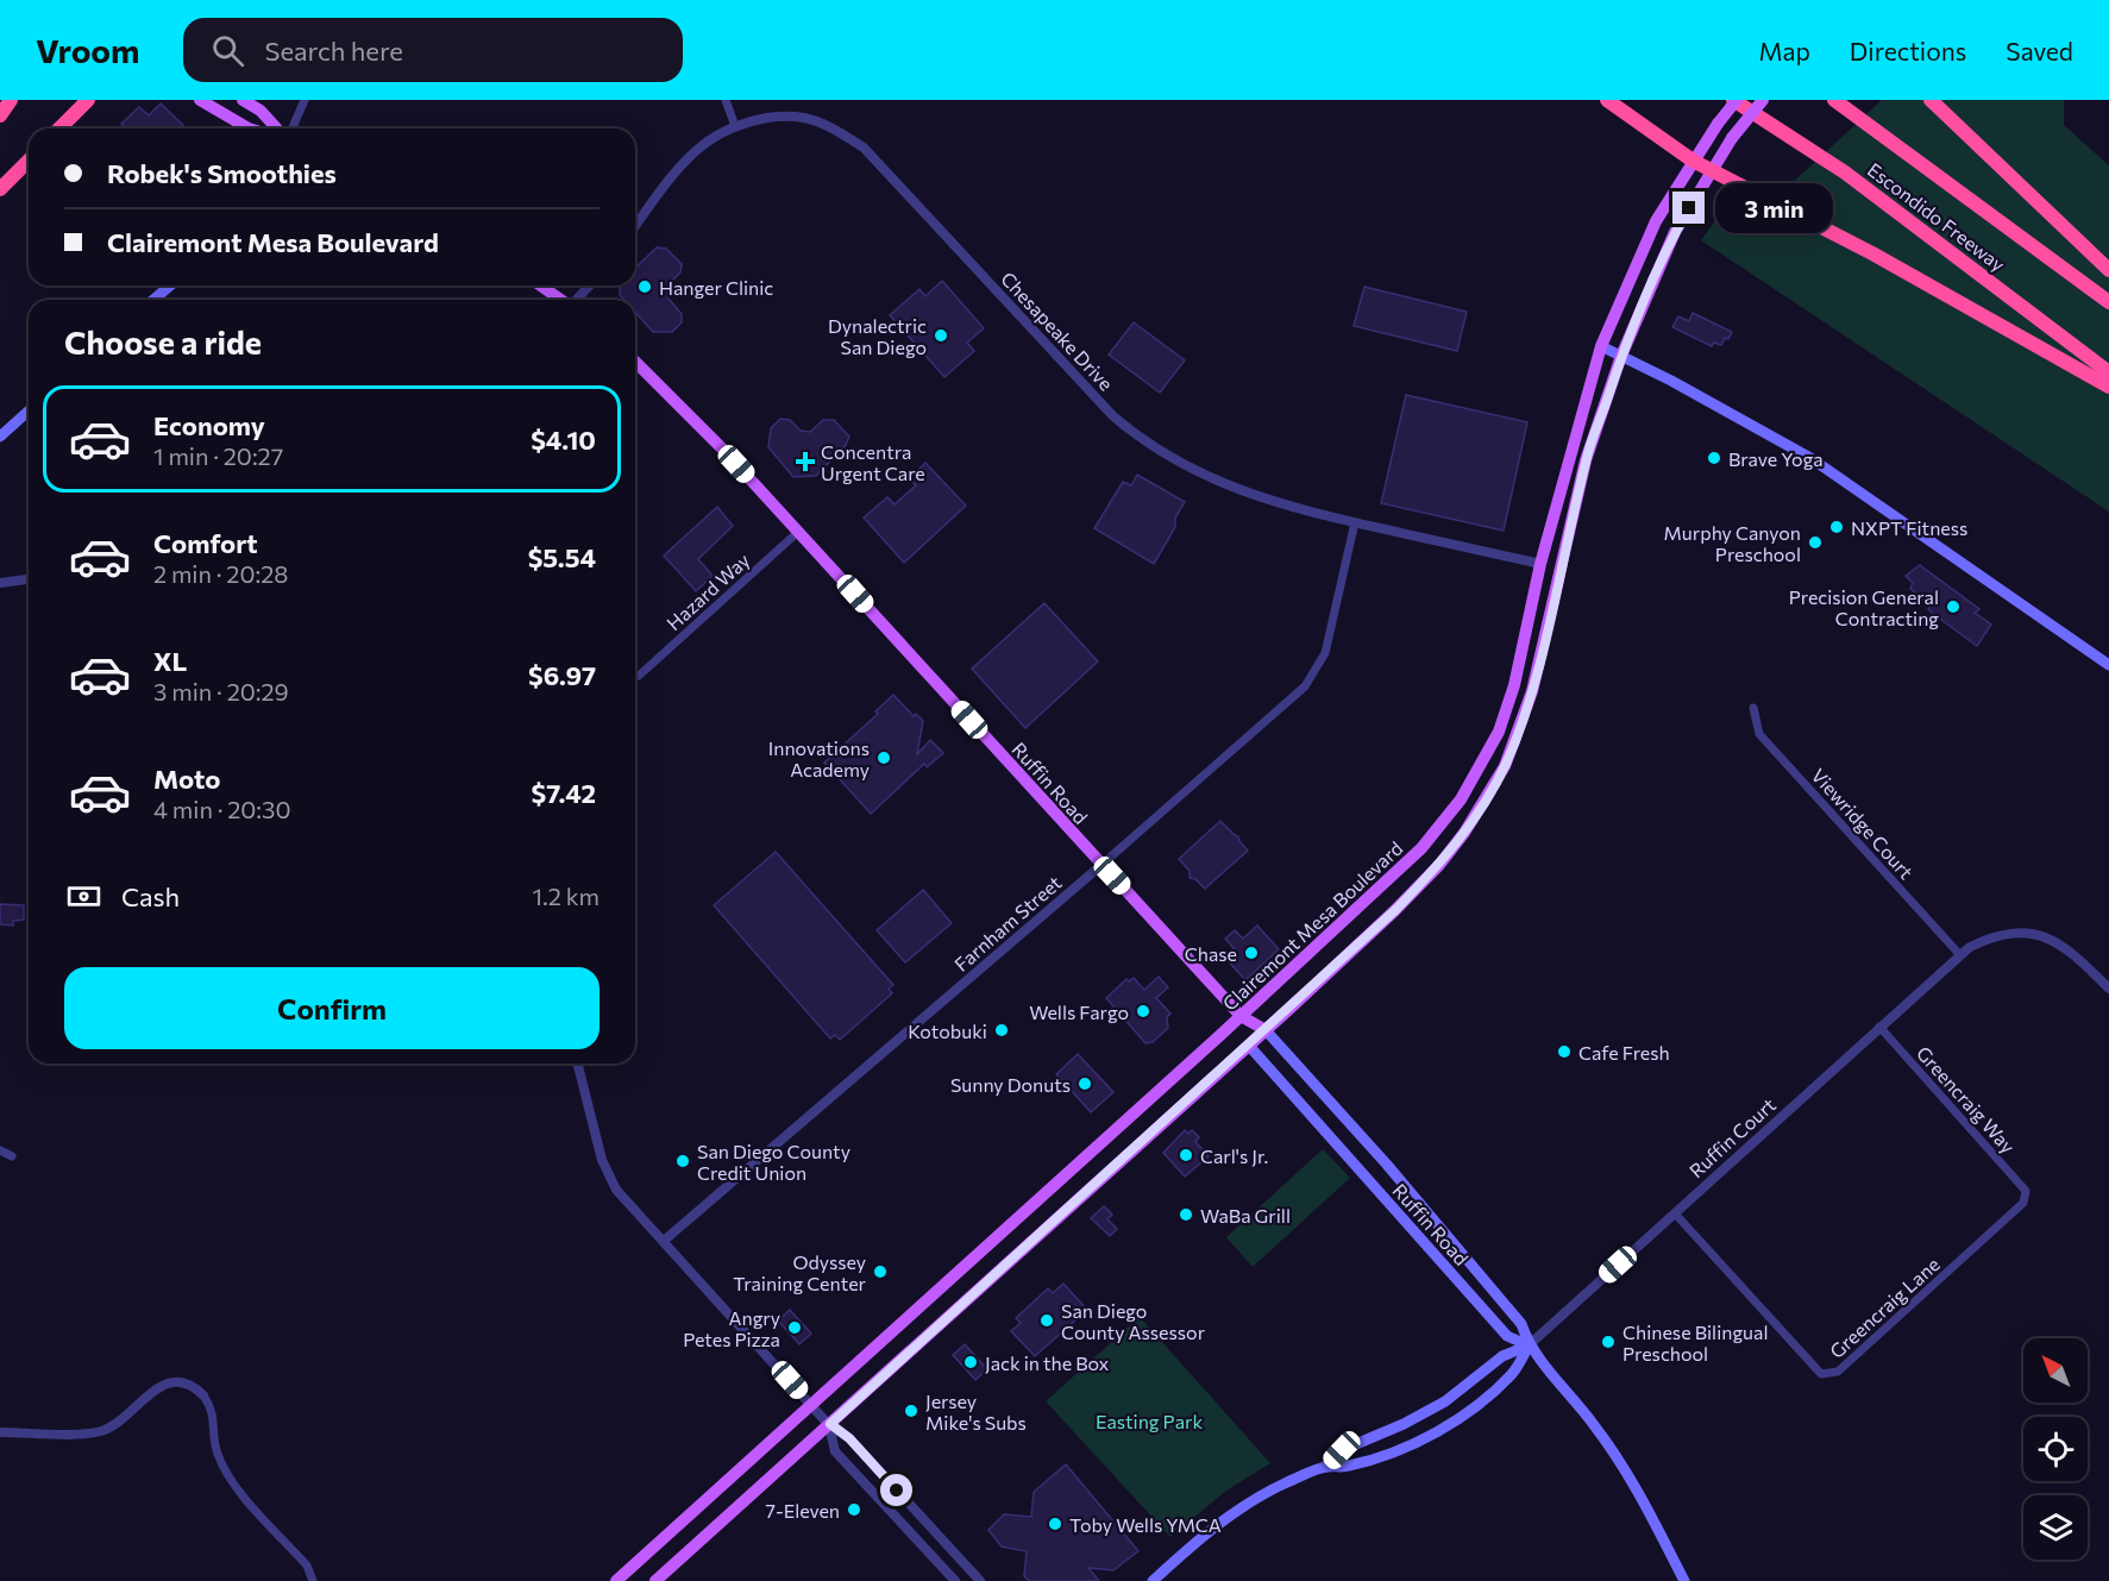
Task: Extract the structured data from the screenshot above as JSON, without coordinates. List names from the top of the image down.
{
  "streets": {
    "highway": ["Escondido Freeway"],
    "main road": ["Ruffin Road", "Clairemont Mesa Boulevard"],
    "street": [
      "Chesapeake Drive",
      "Hazard Way",
      "Viewridge Court",
      "Farnham Street",
      "Greencraig Way",
      "Ruffin Court",
      "Greencraig Lane"
    ]
  },
  "crossings": [
    ["Escondido Freeway", "Clairemont Mesa Boulevard"],
    ["Chesapeake Drive", "Farnham Street"],
    ["Chesapeake Drive", "Clairemont Mesa Boulevard"],
    ["Hazard Way", "Ruffin Road"],
    ["Ruffin Road", "Farnham Street"],
    ["Ruffin Road", "Clairemont Mesa Boulevard"],
    ["Ruffin Road", "Ruffin Court"],
    ["Viewridge Court", "Ruffin Court"],
    ["Greencraig Way", "Ruffin Court"],
    ["Greencraig Way", "Greencraig Lane"],
    ["Ruffin Court", "Greencraig Lane"]
  ],
  "parks": ["Easting Park"],
  "places": {
    "other": [
      "Hanger Clinic",
      "Dynalectric San Diego",
      "Brave Yoga",
      "NXPT Fitness",
      "Murphy Canyon Preschool",
      "Precision General Contracting",
      "Innovations Academy",
      "Chase",
      "Wells Fargo",
      "Kotobuki",
      "Cafe Fresh",
      "Sunny Donuts",
      "Carl's Jr.",
      "San Diego County Credit Union",
      "WaBa Grill",
      "Odyssey Training Center",
      "San Diego County Assessor",
      "Angry Petes Pizza",
      "Chinese Bilingual Preschool",
      "Jack in the Box",
      "Jersey Mike's Subs",
      "7-Eleven",
      "Toby Wells YMCA"
    ],
    "health": ["Concentra Urgent Care"]
  },
  "north": "top left",
  "page": {
    "header": "Vroom",
    "search": "Search here",
    "nav": ["Map", "Directions", "Saved"],
    "banner": ["Robek's Smoothies", "Clairemont Mesa Boulevard"],
    "bubble": "3 min",
    "heading": "Choose a ride",
    "list": [
      {
        "name": "Economy",
        "note": "1 min · 20:27",
        "value": "$4.10"
      },
      {
        "name": "Comfort",
        "note": "2 min · 20:28",
        "value": "$5.54"
      },
      {
        "name": "XL",
        "note": "3 min · 20:29",
        "value": "$6.97"
      },
      {
        "name": "Moto",
        "note": "4 min · 20:30",
        "value": "$7.42"
      }
    ],
    "pay": ["Cash", "1.2 km"],
    "buttons": "Confirm"
  }
}
